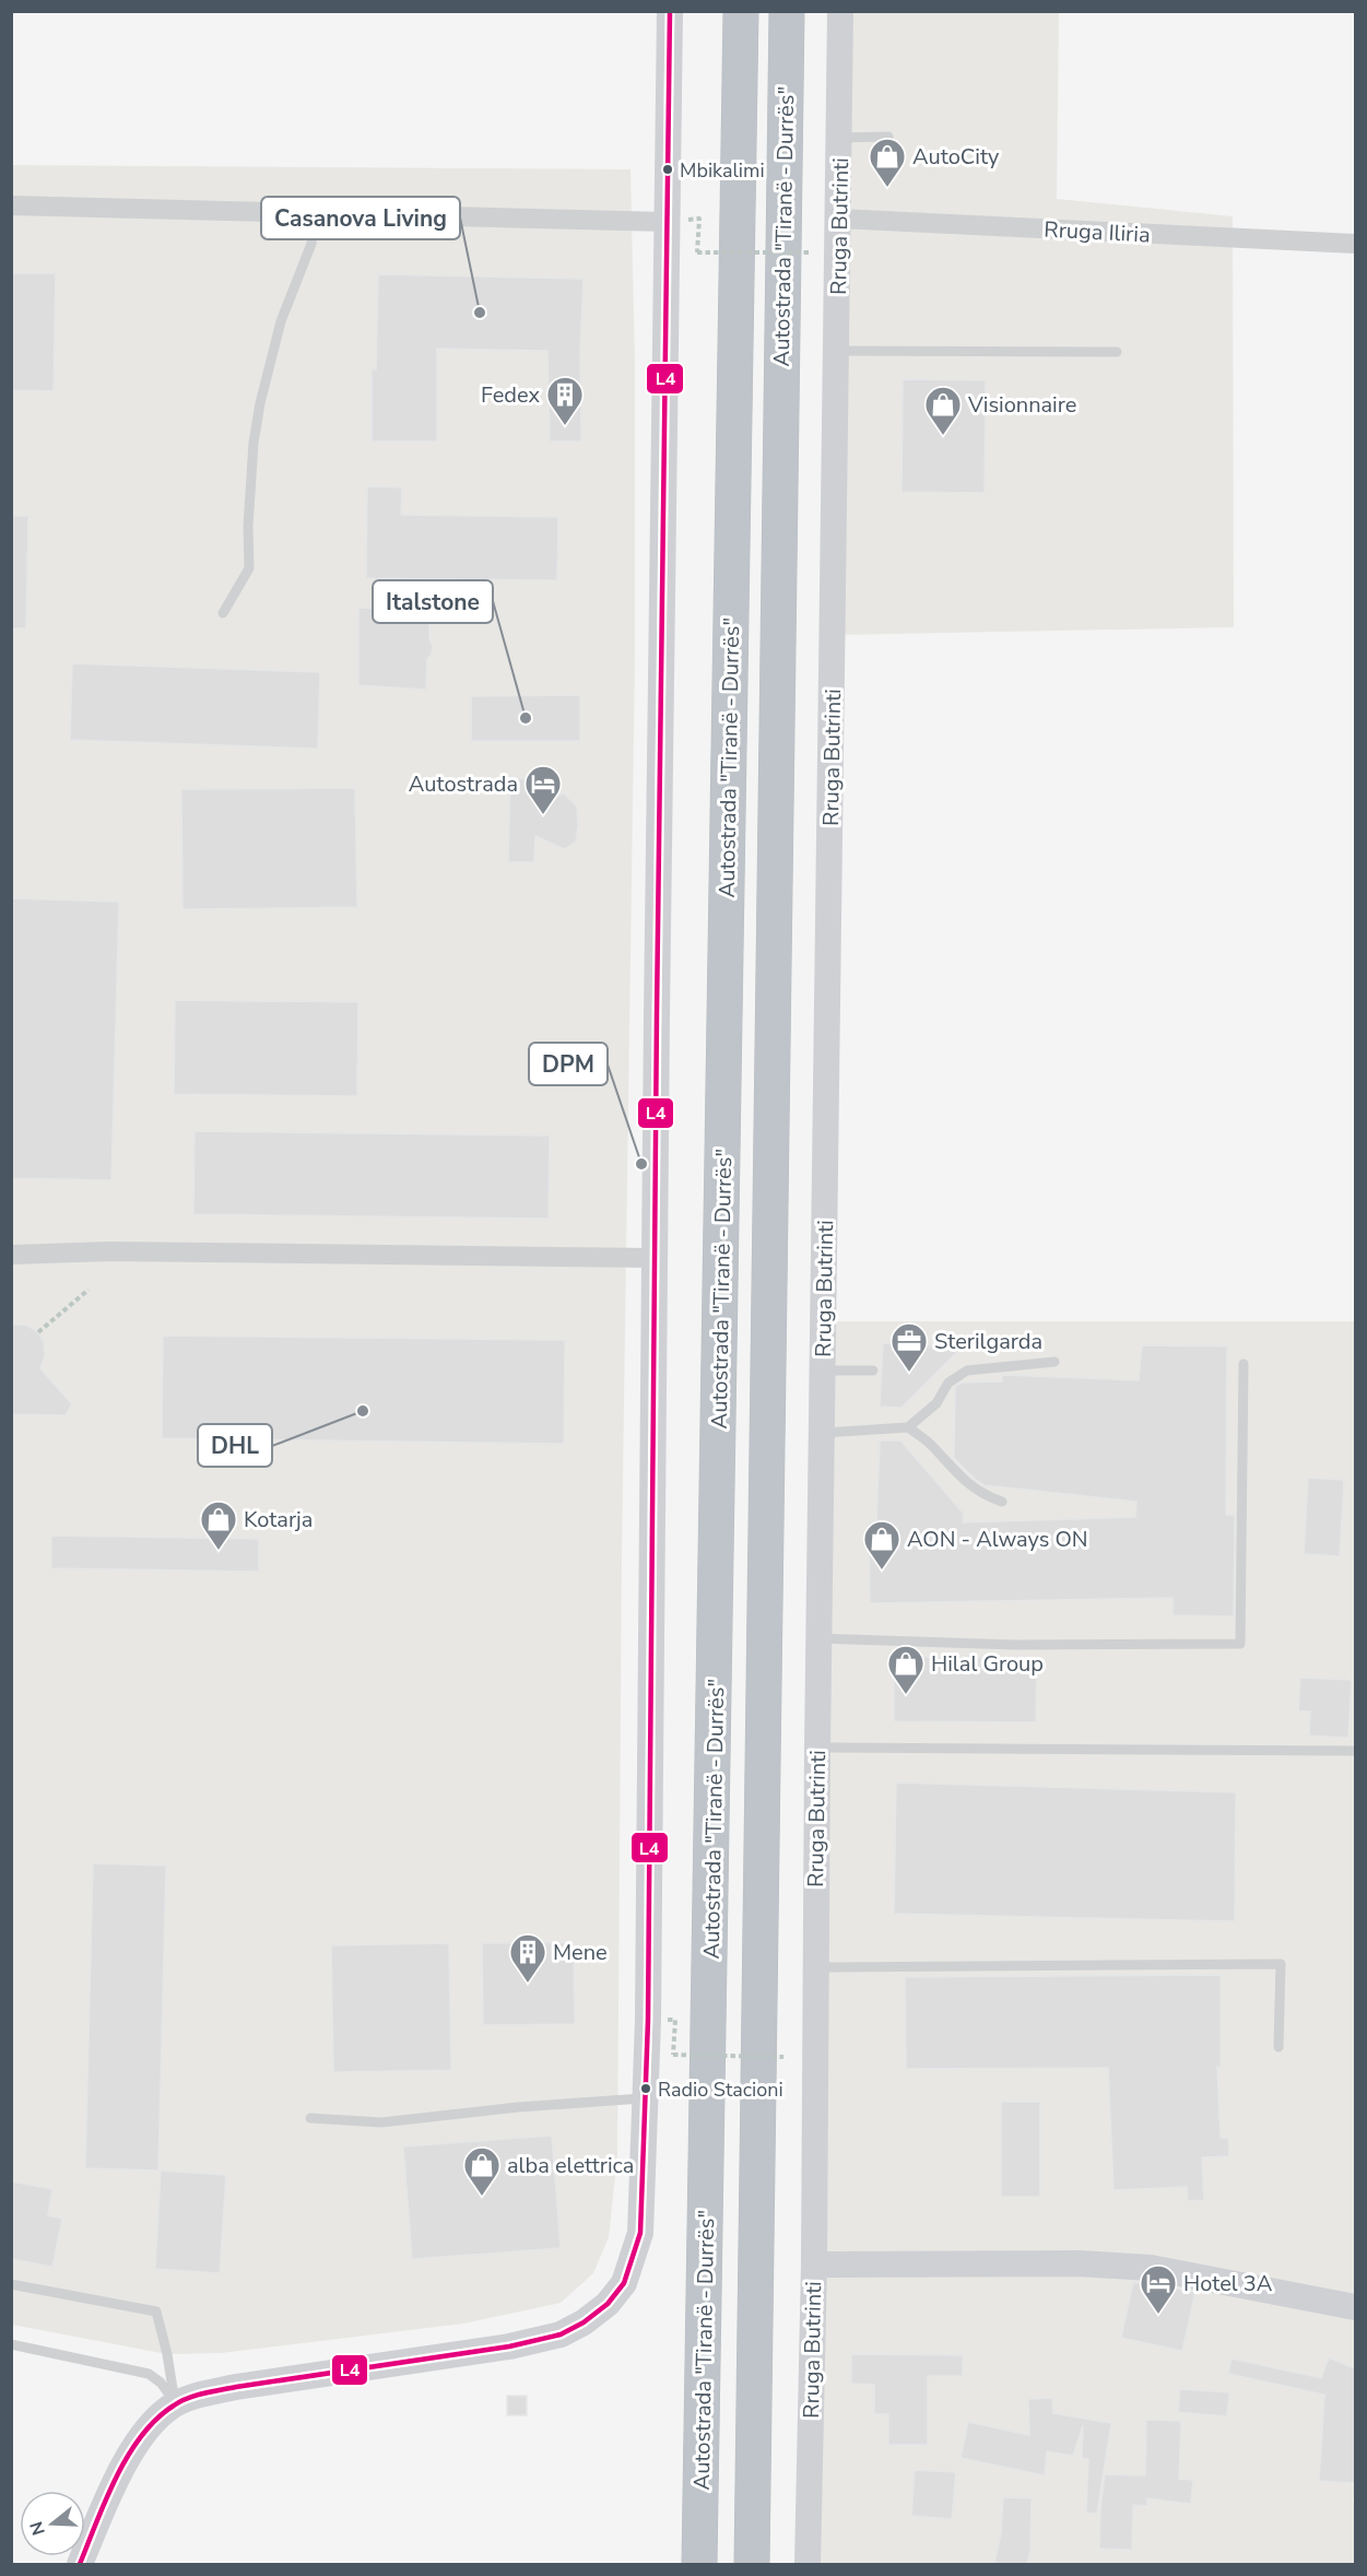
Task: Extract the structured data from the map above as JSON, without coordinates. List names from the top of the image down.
{
  "streets": {
    "highway": ["Autostrada \"Tiranë - Durrës\""],
    "main road": ["Rruga Butrinti"],
    "street": ["Rruga Iliria"]
  },
  "crossings": [
    ["Rruga Butrinti", "Rruga Iliria"]
  ],
  "places": {
    "other": [
      "Mbikalimi",
      "Casanova Living",
      "Italstone",
      "DPM",
      "DHL",
      "Radio Stacioni"
    ],
    "shop": [
      "AutoCity",
      "Visionnaire",
      "Kotarja",
      "AON - Always ON",
      "Hilal Group",
      "alba elettrica"
    ],
    "building": ["Fedex", "Mene"],
    "hotel": ["Autostrada", "Hotel 3A"],
    "office": ["Sterilgarda"]
  },
  "lines": ["transit line L4"],
  "north": "left"
}
